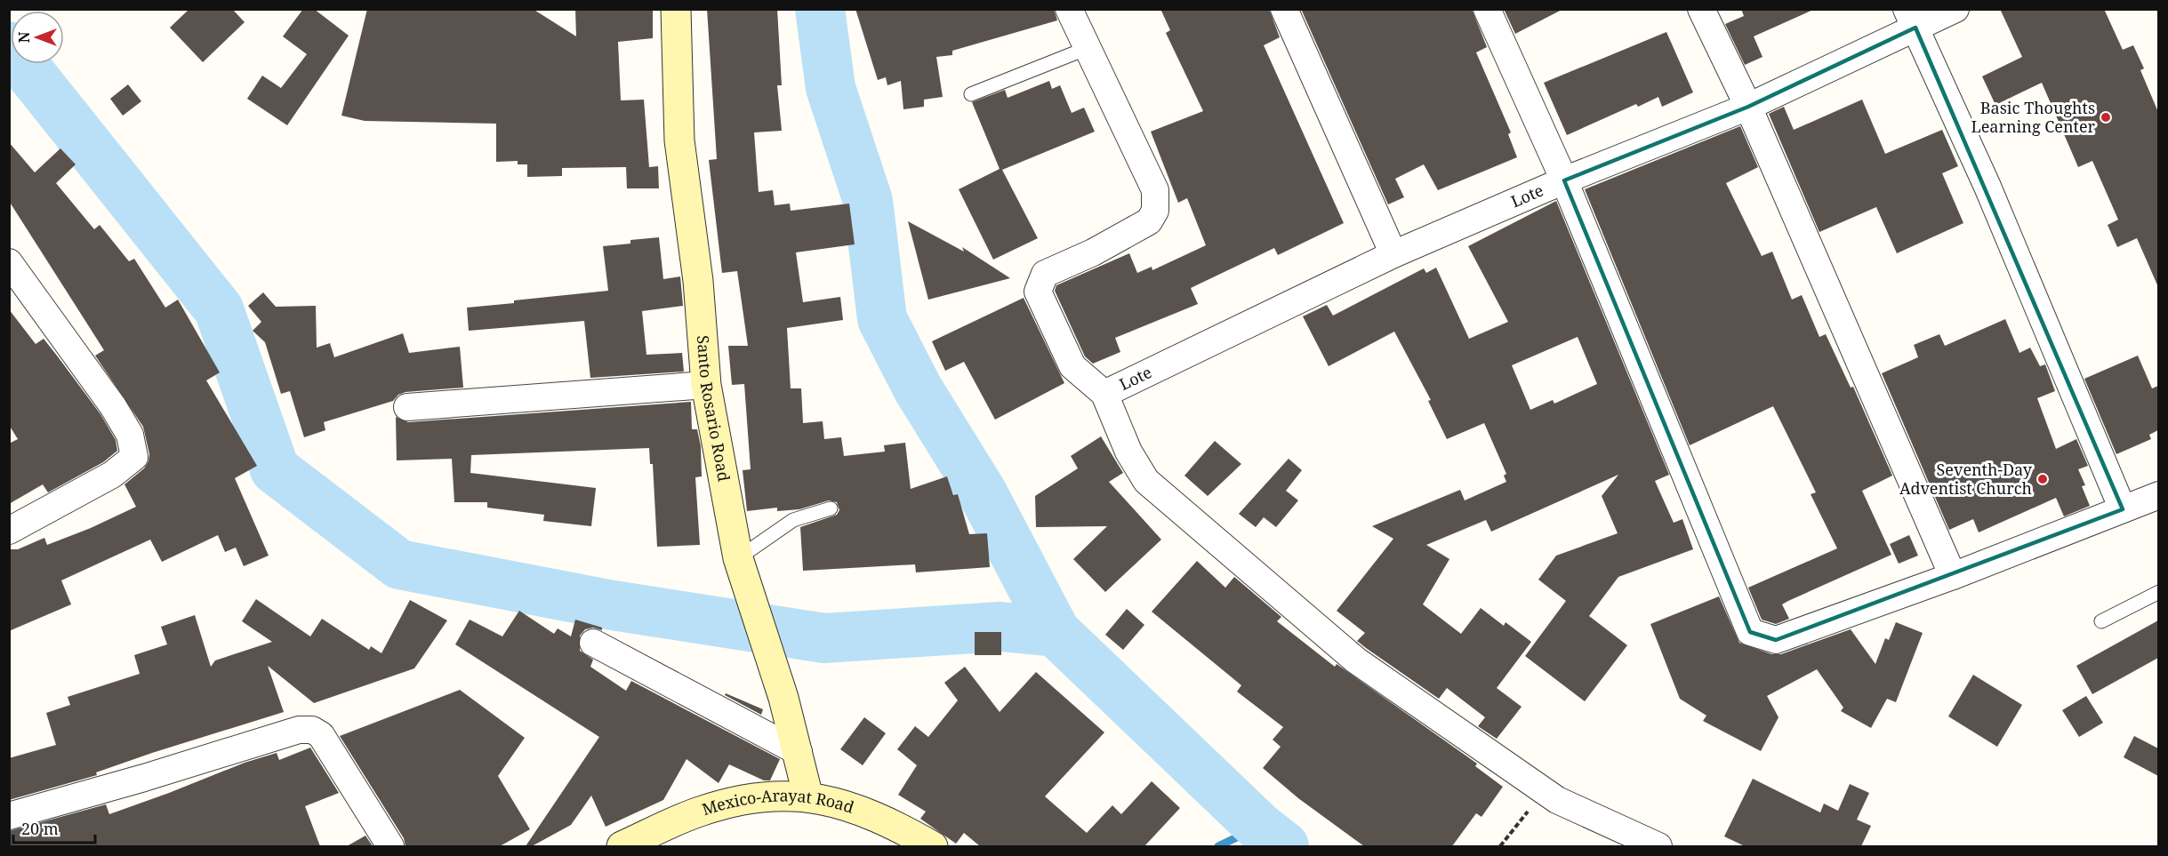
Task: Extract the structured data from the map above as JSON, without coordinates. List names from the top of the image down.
{
  "streets": {
    "street": ["Lote", "Santo Rosario Road", "Mexico-Arayat Road"]
  },
  "crossings": [
    ["Santo Rosario Road", "Mexico-Arayat Road"]
  ],
  "places": ["Basic Thoughts Learning Center", "Seventh-Day Adventist Church"],
  "scale_bar": "20 m",
  "north": "left"
}
